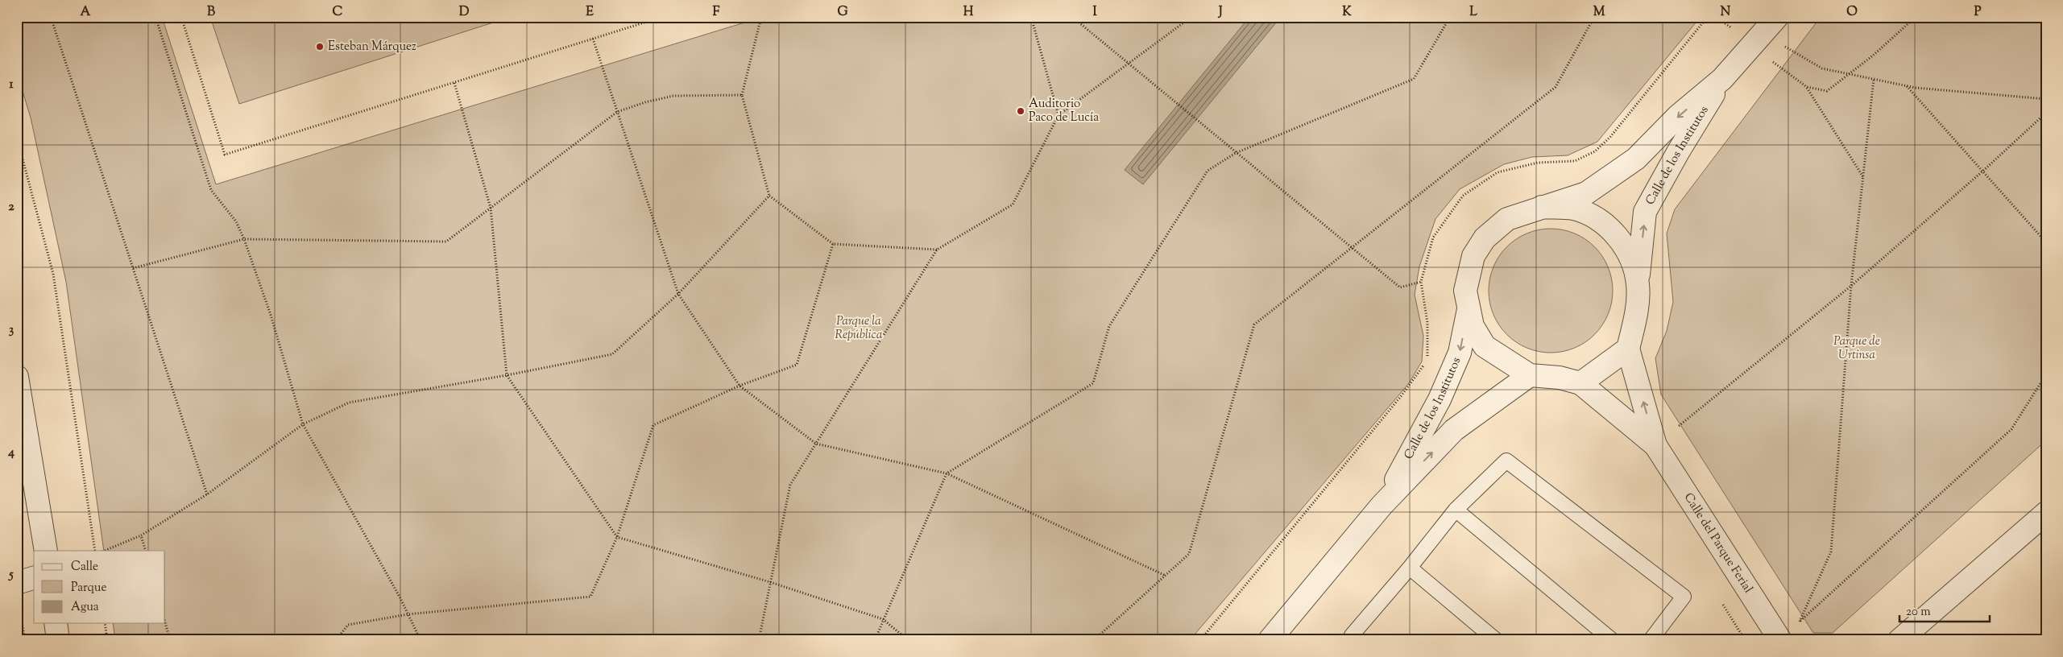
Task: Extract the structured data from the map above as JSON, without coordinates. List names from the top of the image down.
{
  "streets": {
    "street": ["Calle de los Institutos", "Calle del Parque Ferial"]
  },
  "crossings": [
    ["Calle de los Institutos", "Calle del Parque Ferial"]
  ],
  "parks": ["Parque la República", "Parque de Urtinsa"],
  "places": ["Esteban Márquez", "Auditorio Paco de Lucía"],
  "legend": ["Calle", "Parque", "Agua"],
  "scale_bar": "20 m",
  "grid": {
    "columns": [
      "A",
      "B",
      "C",
      "D",
      "E",
      "F",
      "G",
      "H",
      "I",
      "J",
      "K",
      "L",
      "M",
      "N",
      "O",
      "P"
    ],
    "rows": [
      "1",
      "2",
      "3",
      "4",
      "5"
    ]
  }
}
